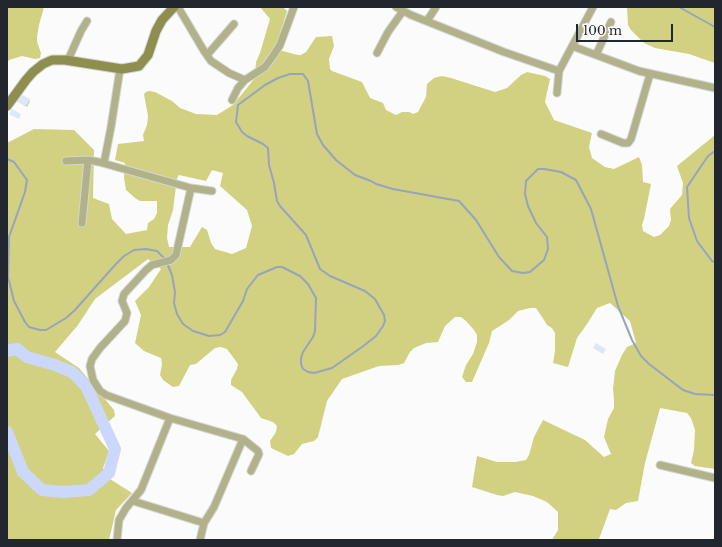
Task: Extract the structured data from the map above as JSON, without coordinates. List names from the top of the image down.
{
  "scale_bar": "100 m"
}
